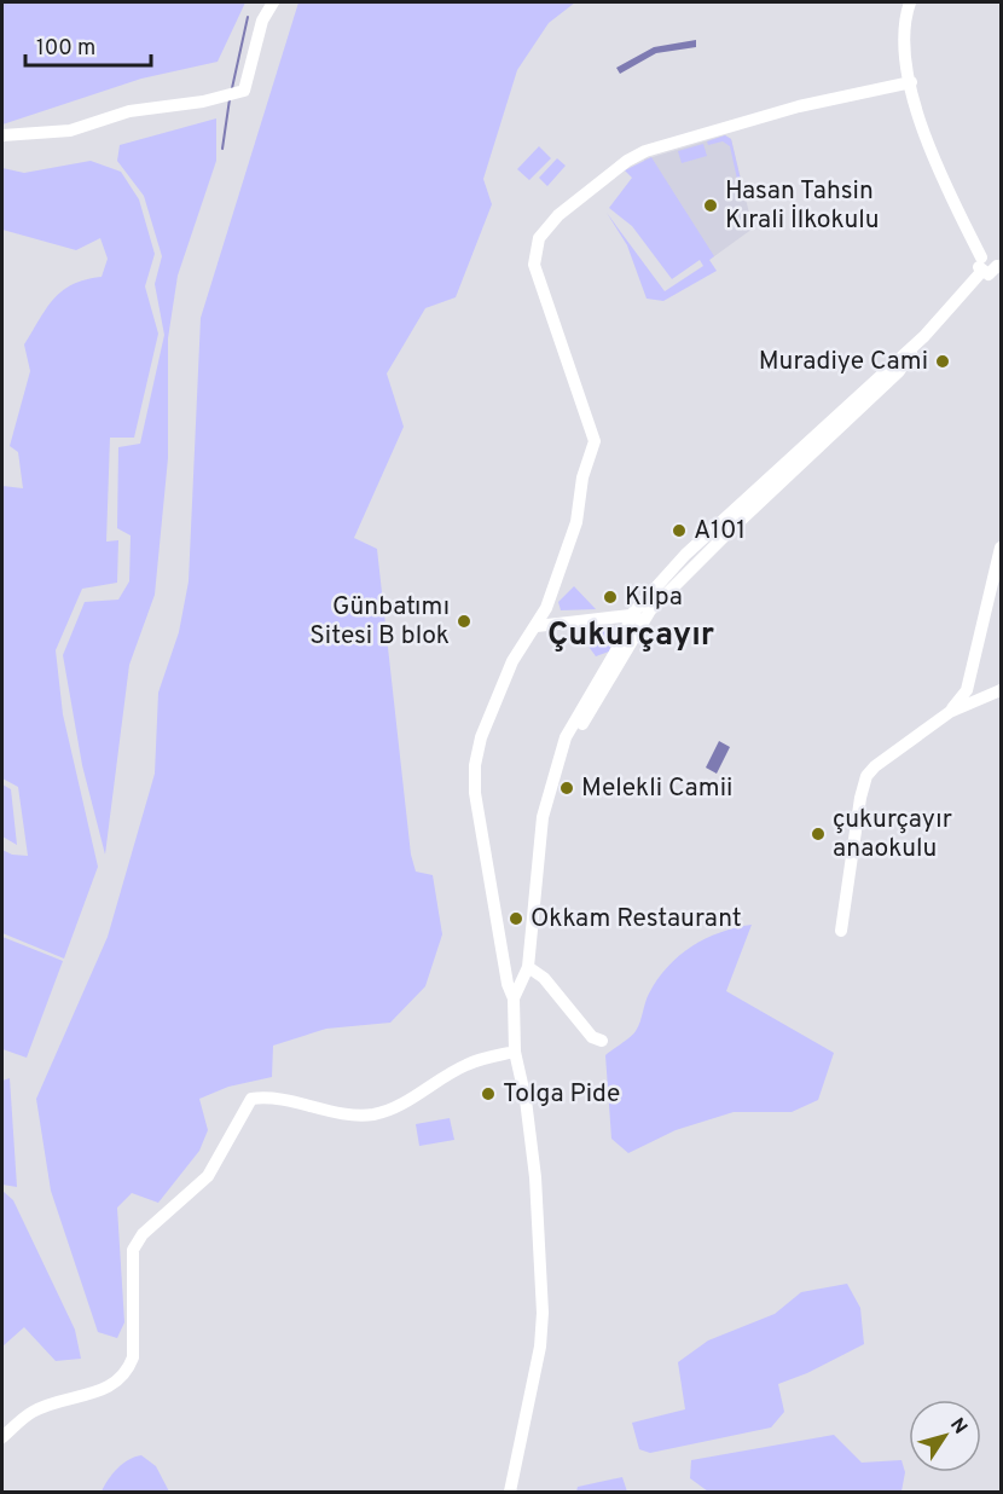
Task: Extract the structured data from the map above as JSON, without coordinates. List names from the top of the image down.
{
  "districts": ["Çukurçayır"],
  "places": [
    "Hasan Tahsin Kırali İlkokulu",
    "Muradiye Cami",
    "A101",
    "Kilpa",
    "Günbatımı Sitesi B blok",
    "Melekli Camii",
    "çukurçayır anaokulu",
    "Okkam Restaurant",
    "Tolga Pide"
  ],
  "scale_bar": "100 m",
  "north": "top right"
}
